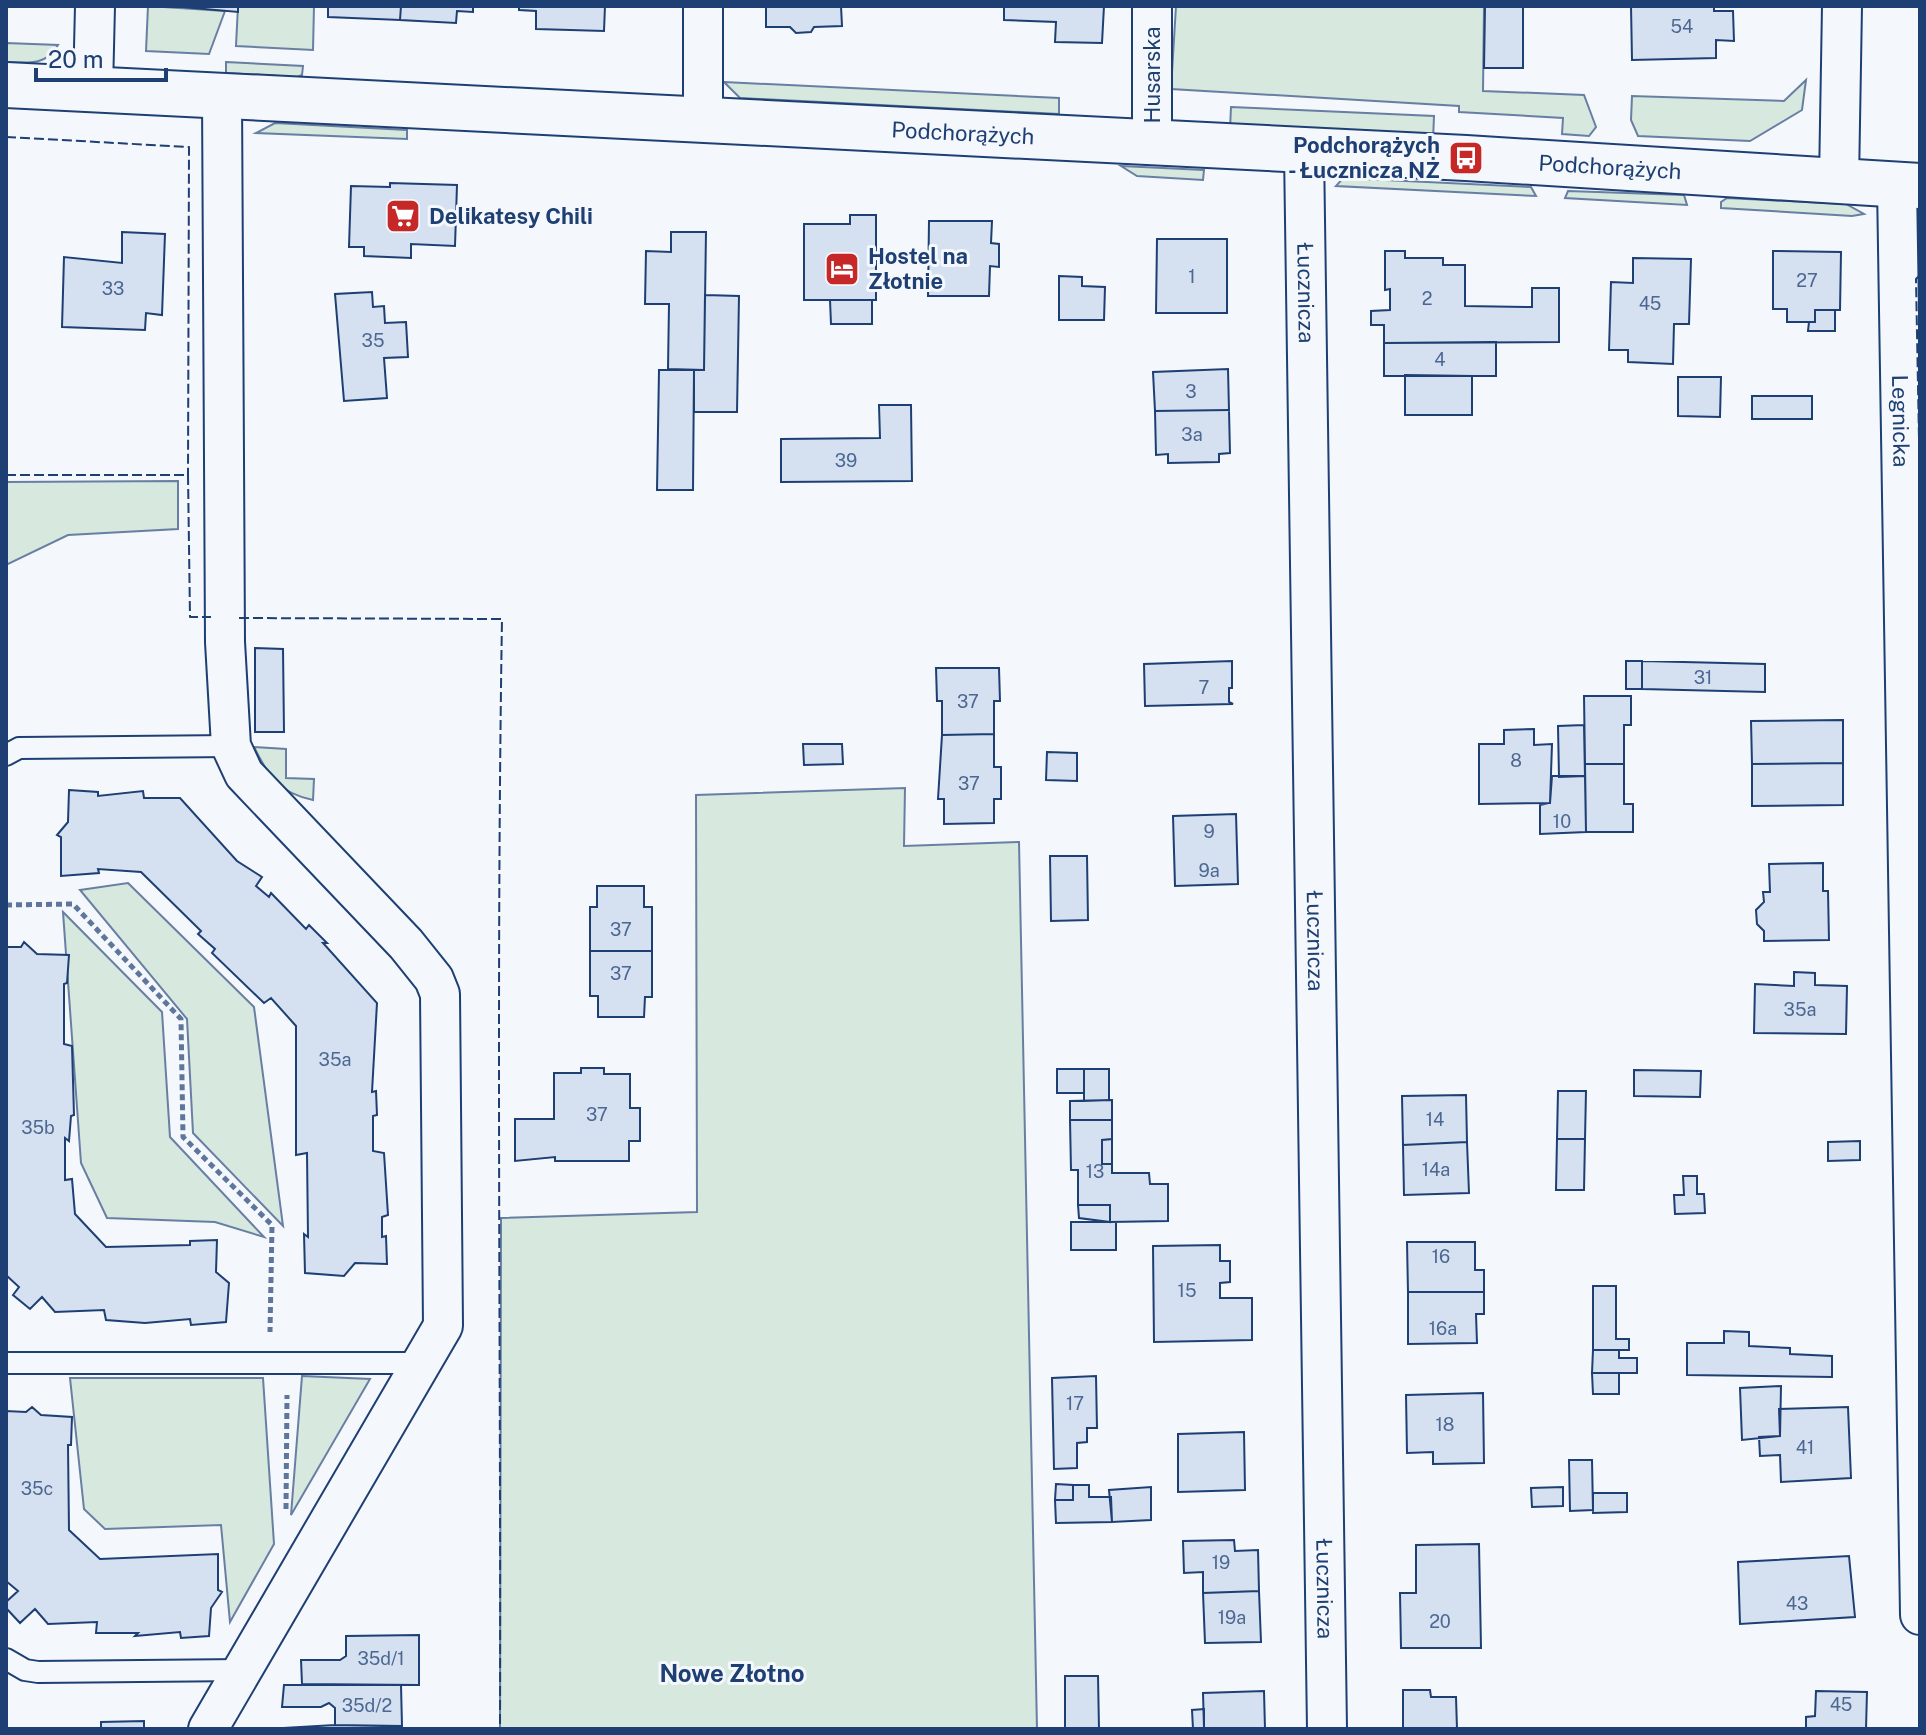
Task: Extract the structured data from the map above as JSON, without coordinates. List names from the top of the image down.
{
  "streets": {
    "street": [
      "Husarska",
      "Podchorążych",
      "Łucznicza",
      "Legnicka"
    ]
  },
  "crossings": [
    ["Husarska", "Podchorążych"],
    ["Podchorążych", "Łucznicza"],
    ["Podchorążych", "Legnicka"]
  ],
  "districts": ["Nowe Złotno"],
  "places": {
    "bus stop": ["Podchorążych - Łucznicza NŻ"],
    "supermarket": ["Delikatesy Chili"],
    "hotel": ["Hostel na Złotnie"]
  },
  "house_numbers": [
    "54",
    "1",
    "27",
    "33",
    "2",
    "45",
    "35",
    "4",
    "3",
    "3a",
    "39",
    "31",
    "7",
    "37",
    "8",
    "37",
    "10",
    "9",
    "9a",
    "37",
    "37",
    "35a",
    "35a",
    "37",
    "14",
    "35b",
    "14a",
    "13",
    "16",
    "15",
    "16a",
    "17",
    "18",
    "41",
    "35c",
    "19",
    "43",
    "19a",
    "20",
    "35d/1",
    "45",
    "35d/2"
  ],
  "scale_bar": "20 m"
}
